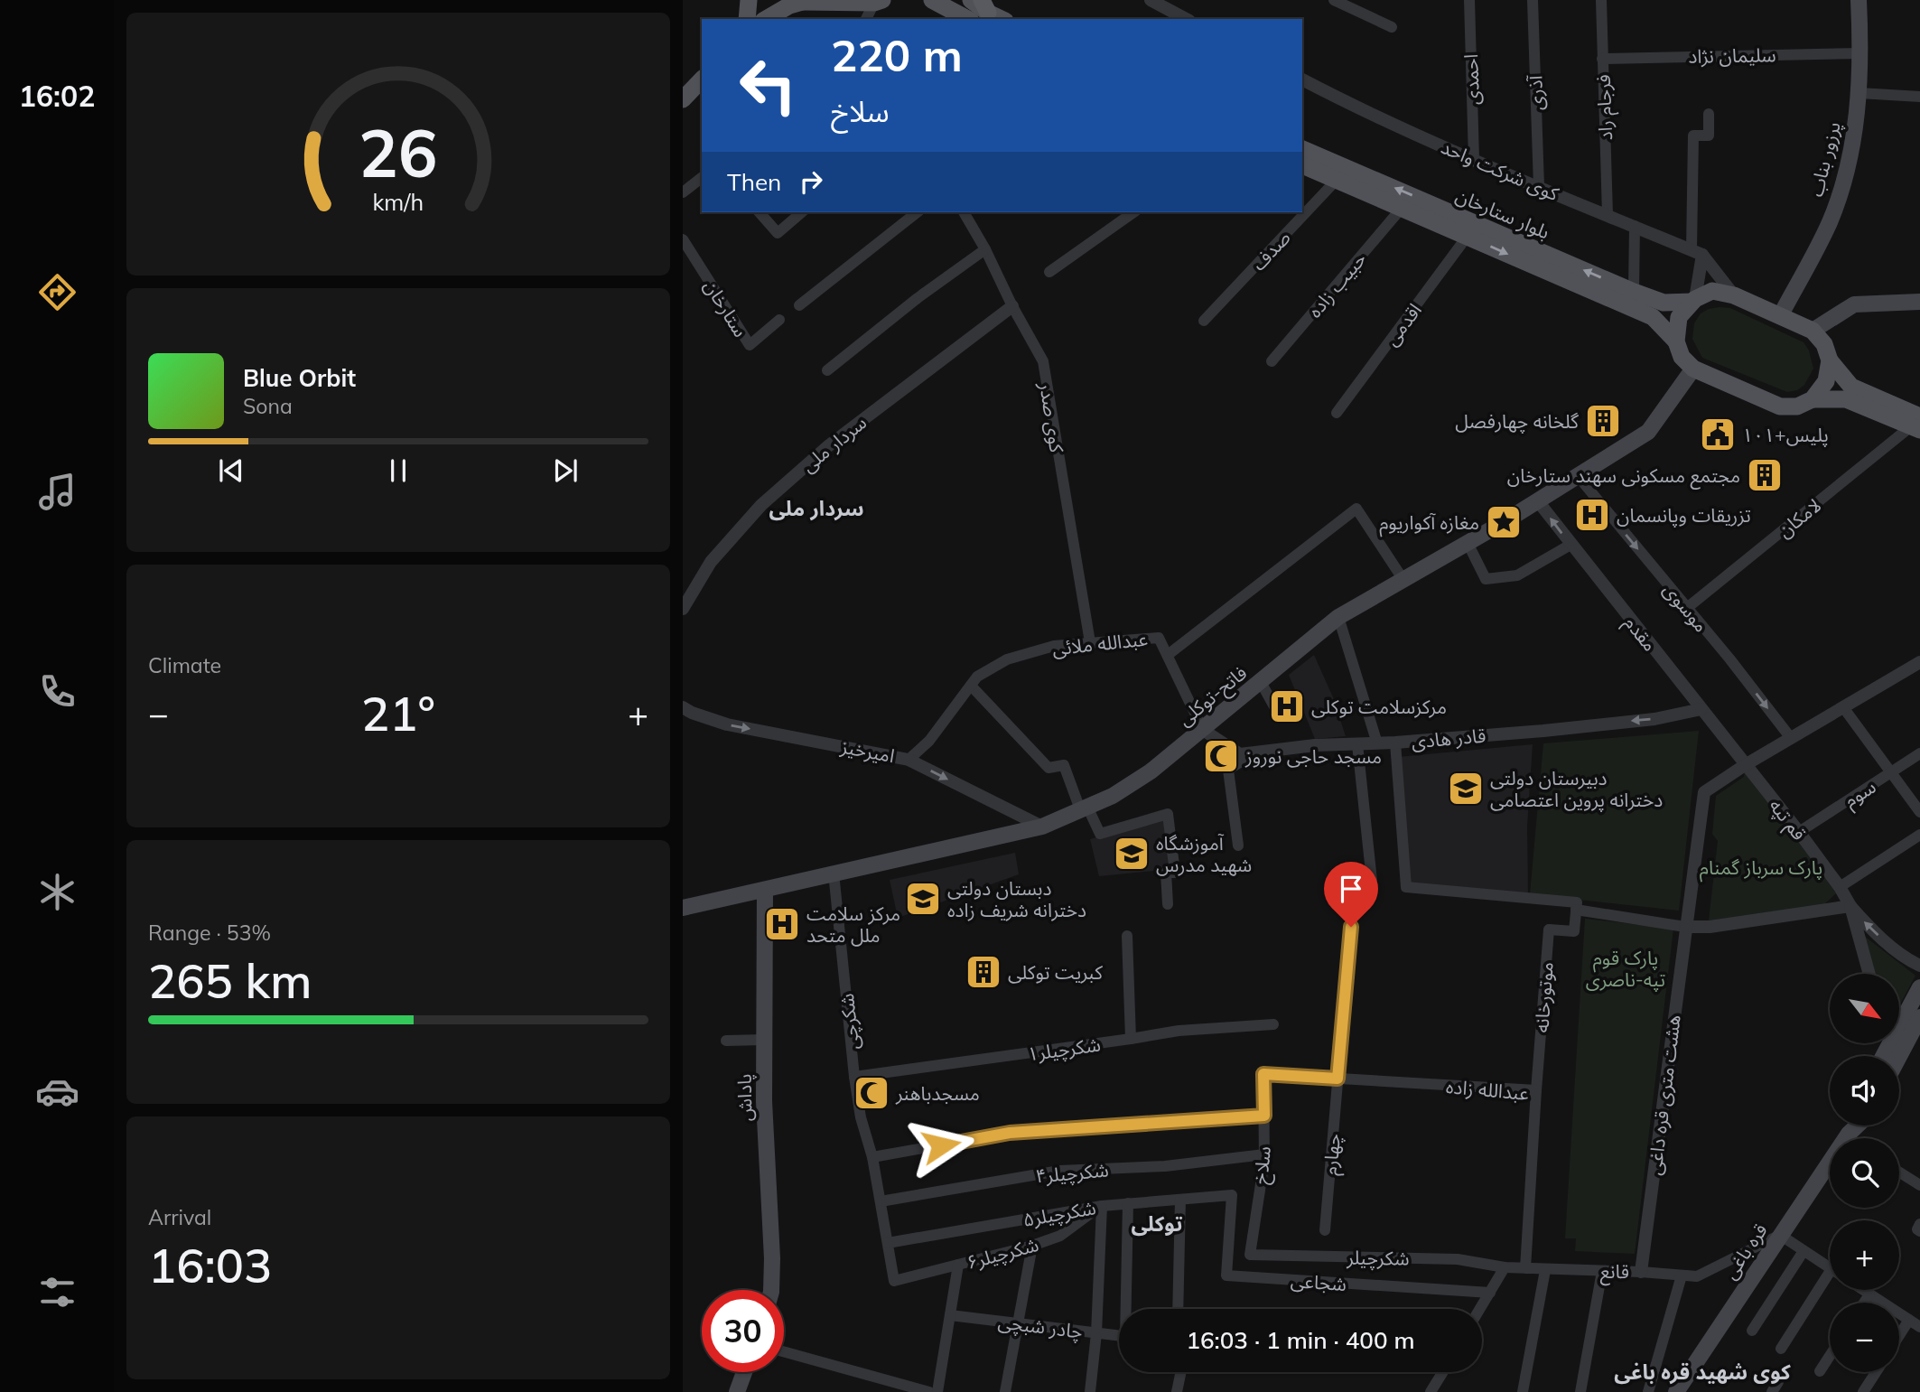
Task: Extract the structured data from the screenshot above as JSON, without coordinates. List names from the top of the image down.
{
  "streets": {
    "main road": [
      "پرزور بناب",
      "بلوار ستارخان",
      "فاتح-توکلی",
      "پاداش",
      "قره باغی"
    ],
    "street": [
      "سلیمان نژاد",
      "احمدی",
      "آذری",
      "فرجام راد",
      "کوی شرکت واحد",
      "صدف",
      "حبیب زاده",
      "ستارخان",
      "اقدمی",
      "کوی صدر",
      "سردار ملی",
      "لامکان",
      "موسوی",
      "مقدم",
      "عبدالله ملائی",
      "قادر هادی",
      "امیرخیز",
      "سوم",
      "قم تپه",
      "موتورخانه",
      "شکرچی",
      "شکرچیلر۱",
      "عبدالله زاده",
      "هشت متری قره داغی",
      "چهارم",
      "سلاخ",
      "شکرچیلر۴",
      "شکرچیلر۵",
      "شکرچیلر۶",
      "شکرچیلر",
      "قانع",
      "شجاعی",
      "چادر شبچی"
    ]
  },
  "crossings": [
    ["سلیمان نژاد", "فرجام راد"],
    ["سلیمان نژاد", "پرزور بناب"],
    ["احمدی", "کوی شرکت واحد"],
    ["آذری", "کوی شرکت واحد"],
    ["فرجام راد", "کوی شرکت واحد"],
    ["بلوار ستارخان", "صدف"],
    ["بلوار ستارخان", "حبیب زاده"],
    ["بلوار ستارخان", "اقدمی"],
    ["بلوار ستارخان", "فاتح-توکلی"],
    ["کوی صدر", "سردار ملی"],
    ["کوی صدر", "عبدالله ملائی"],
    ["لامکان", "موسوی"],
    ["موسوی", "فاتح-توکلی"],
    ["موسوی", "هشت متری قره داغی"],
    ["مقدم", "فاتح-توکلی"],
    ["مقدم", "قادر هادی"],
    ["مقدم", "قم تپه"],
    ["مقدم", "هشت متری قره داغی"],
    ["عبدالله ملائی", "فاتح-توکلی"],
    ["عبدالله ملائی", "امیرخیز"],
    ["فاتح-توکلی", "امیرخیز"],
    ["فاتح-توکلی", "شکرچی"],
    ["فاتح-توکلی", "پاداش"],
    ["سوم", "قم تپه"],
    ["قم تپه", "هشت متری قره داغی"],
    ["موتورخانه", "عبدالله زاده"],
    ["شکرچی", "شکرچیلر۱"],
    ["شکرچی", "شکرچیلر۴"],
    ["شکرچی", "شکرچیلر۵"],
    ["شکرچی", "شکرچیلر۶"],
    ["عبدالله زاده", "چهارم"],
    ["عبدالله زاده", "سلاخ"],
    ["عبدالله زاده", "قانع"],
    ["هشت متری قره داغی", "قانع"],
    ["سلاخ", "شکرچیلر۴"],
    ["سلاخ", "شکرچیلر"],
    ["شکرچیلر۵", "شکرچیلر۶"],
    ["شکرچیلر۵", "شجاعی"],
    ["قره باغی", "قانع"],
    ["شکرچیلر", "قانع"]
  ],
  "one_way": ["موسوی", "قادر هادی", "امیرخیز"],
  "districts": ["سردار ملی", "توکلی", "کوی شهید قره باغی"],
  "parks": ["پارک سرباز گمنام", "پارک قوم تپه-ناصری"],
  "places": {
    "building": ["گلخانه چهارفصل", "مجتمع مسکونی سهند ستارخان", "کبریت توکلی"],
    "public building": ["پلیس+۱۰۱"],
    "hospital": ["تزریقات وپانسمان", "مرکزسلامت توکلی", "مرکز سلامت ملل متحد"],
    "place": ["مغازه آکواریوم"],
    "mosque": ["مسجد حاجی نوروز", "مسجدباهنر"],
    "school or university": ["دبیرستان دولتی دخترانه پروین اعتصامی", "آموزشگاه شهید مدرس", "دبستان دولتی دخترانه شریف زاده"]
  },
  "north": "bottom right",
  "page": {
    "tabs": "16:02",
    "turn": ["220 m", "سلاخ"],
    "then": "Then",
    "song": ["Blue Orbit", "Sona"],
    "tile": [
      "Climate",
      ["Range · 53%", "265 km"],
      ["Arrival", "16:03"]
    ],
    "heat": ["−", "21°", "+"],
    "map_buttons": ["+", "−"],
    "limit": "30",
    "trip": "16:03 · 1 min · 400 m",
    "gauge": ["26", "km/h"]
  }
}
